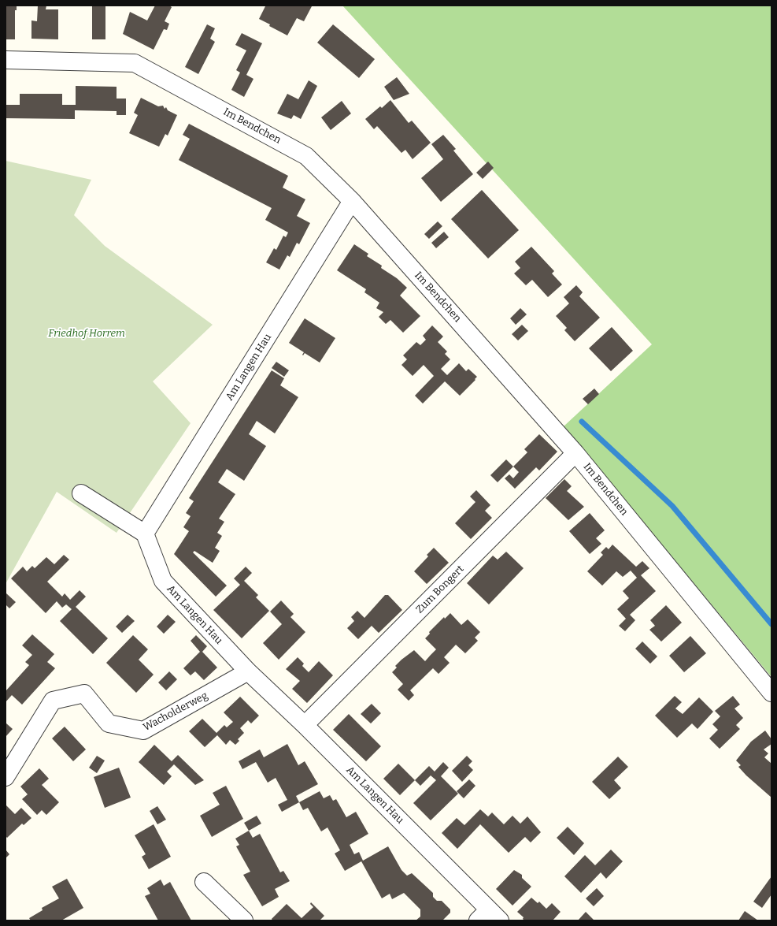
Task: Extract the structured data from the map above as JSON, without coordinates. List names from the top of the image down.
{
  "streets": {
    "street": [
      "Im Bendchen",
      "Am Langen Hau",
      "Zum Bongert",
      "Wacholderweg"
    ]
  },
  "crossings": [
    ["Im Bendchen", "Am Langen Hau"],
    ["Im Bendchen", "Zum Bongert"],
    ["Am Langen Hau", "Zum Bongert"],
    ["Am Langen Hau", "Wacholderweg"]
  ],
  "parks": ["Friedhof Horrem"]
}
